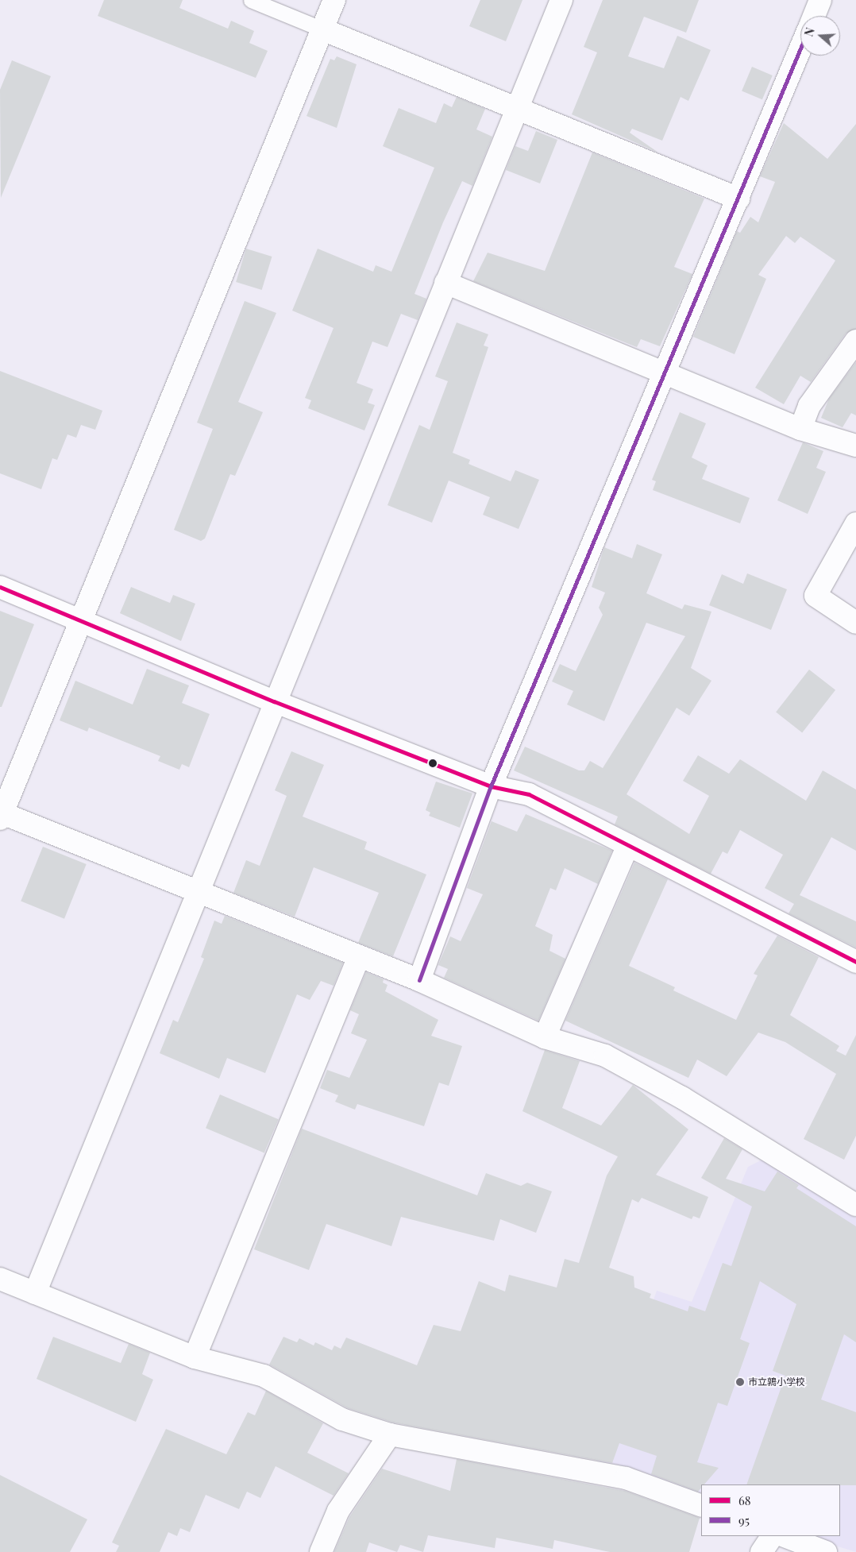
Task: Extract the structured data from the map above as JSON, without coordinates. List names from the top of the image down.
{
  "places": ["市立鶉小学校"],
  "lines": ["transit line 95", "transit line 68"],
  "legend": ["68", "95"],
  "north": "left"
}
